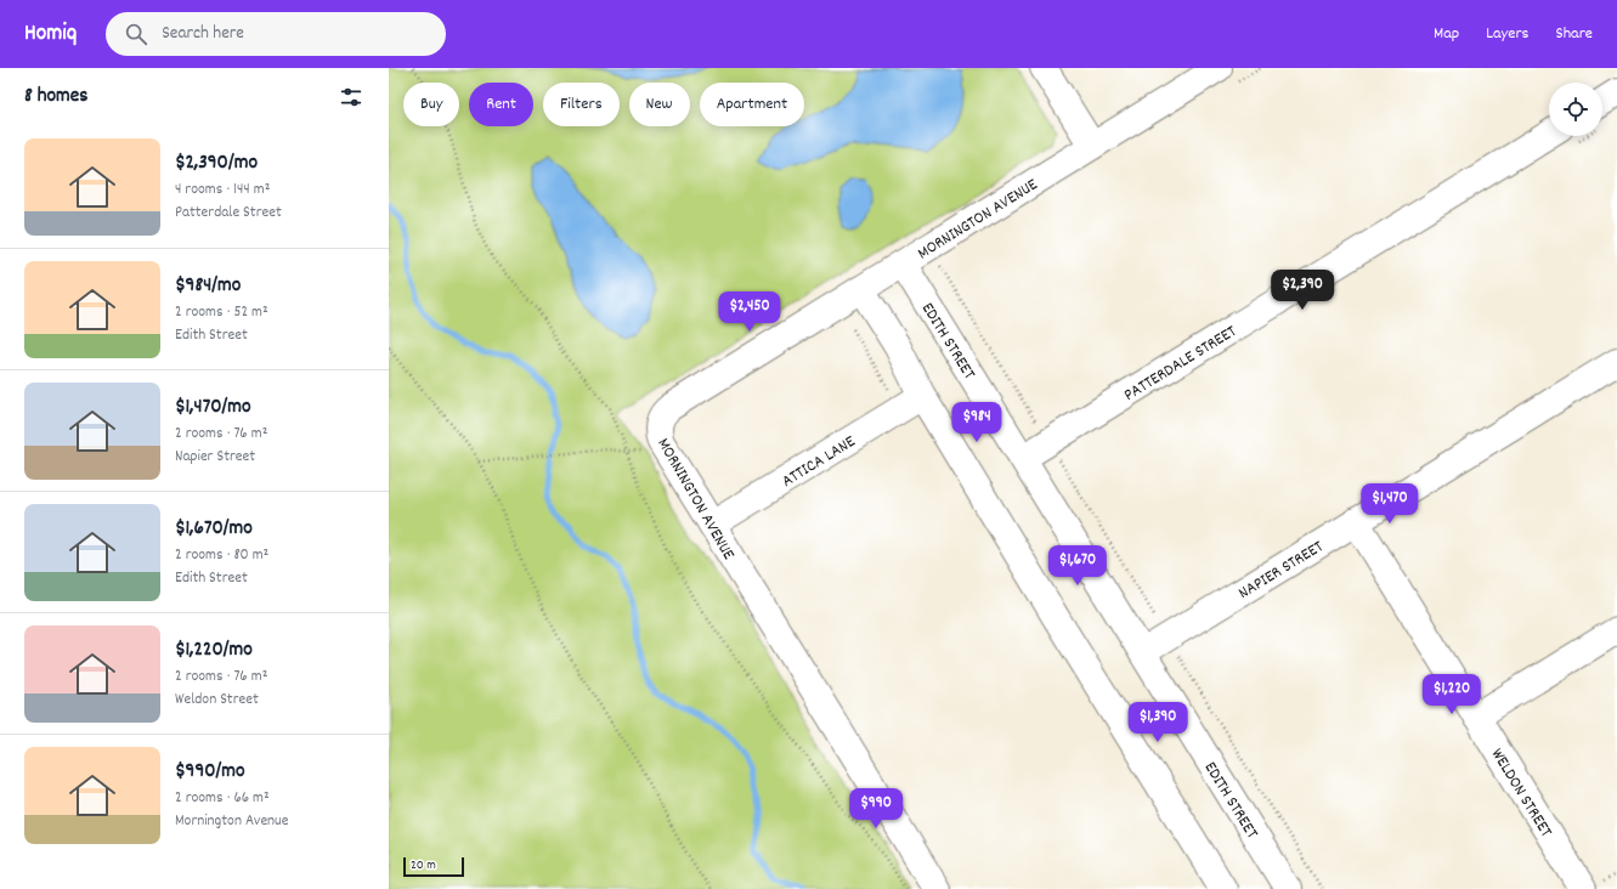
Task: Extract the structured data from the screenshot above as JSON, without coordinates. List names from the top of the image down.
{
  "streets": {
    "street": [
      "MORNINGTON AVENUE",
      "EDITH STREET",
      "PATTERDALE STREET",
      "ATTICA LANE",
      "NAPIER STREET",
      "WELDON STREET"
    ]
  },
  "crossings": [
    ["MORNINGTON AVENUE", "EDITH STREET"],
    ["MORNINGTON AVENUE", "ATTICA LANE"],
    ["EDITH STREET", "PATTERDALE STREET"],
    ["EDITH STREET", "NAPIER STREET"],
    ["NAPIER STREET", "WELDON STREET"]
  ],
  "scale_bar": "20 m",
  "page": {
    "header": "Homiq",
    "search": "Search here",
    "nav": ["Map", "Layers", "Share"],
    "heading": "8 homes",
    "chip": [
      "Buy",
      "Rent",
      "Filters",
      "New",
      "Apartment"
    ],
    "list": [
      {
        "name": "$2,390/mo",
        "note": "4 rooms · 144 m² · Patterdale Street"
      },
      {
        "name": "$984/mo",
        "note": "2 rooms · 52 m² · Edith Street"
      },
      {
        "name": "$1,470/mo",
        "note": "2 rooms · 76 m² · Napier Street"
      },
      {
        "name": "$1,670/mo",
        "note": "2 rooms · 80 m² · Edith Street"
      },
      {
        "name": "$1,220/mo",
        "note": "2 rooms · 76 m² · Weldon Street"
      },
      {
        "name": "$990/mo",
        "note": "2 rooms · 66 m² · Mornington Avenue"
      }
    ],
    "price": [
      "$2,390",
      "$2,450",
      "$984",
      "$1,470",
      "$1,670",
      "$1,220",
      "$1,390",
      "$990"
    ],
    "scale": "20 m"
  }
}
